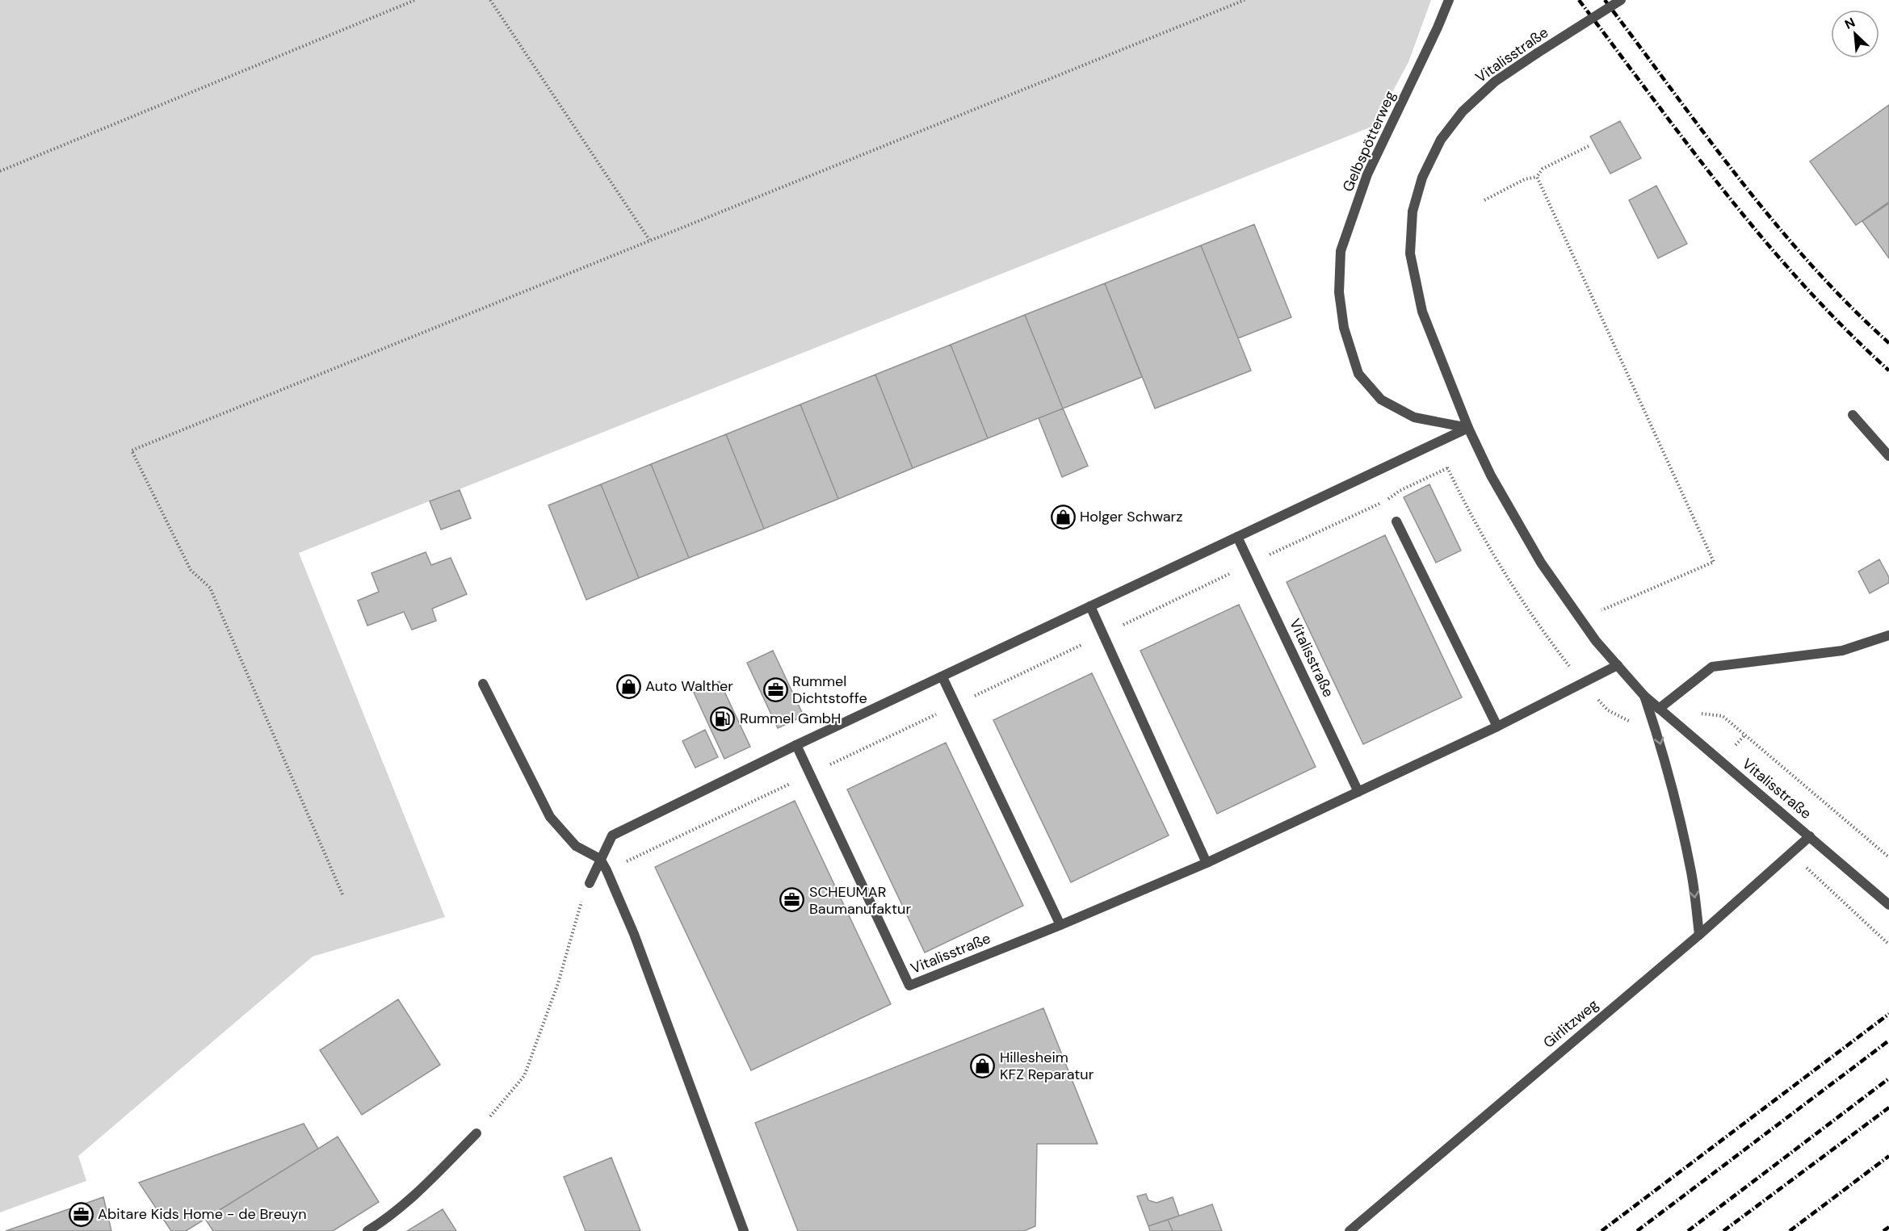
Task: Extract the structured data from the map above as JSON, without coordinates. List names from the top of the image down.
{
  "streets": {
    "street": ["Vitalisstraße", "Gelbspötterweg", "Girlitzweg"]
  },
  "crossings": [
    ["Vitalisstraße", "Gelbspötterweg"],
    ["Vitalisstraße", "Girlitzweg"]
  ],
  "places": {
    "shop": ["Holger Schwarz", "Auto Walther", "Hillesheim KFZ Reparatur"],
    "office": ["Rummel Dichtstoffe", "SCHEUMAR Baumanufaktur", "Abitare Kids Home - de Breuyn"],
    "fuel station": ["Rummel GmbH"]
  },
  "north": "top left"
}
